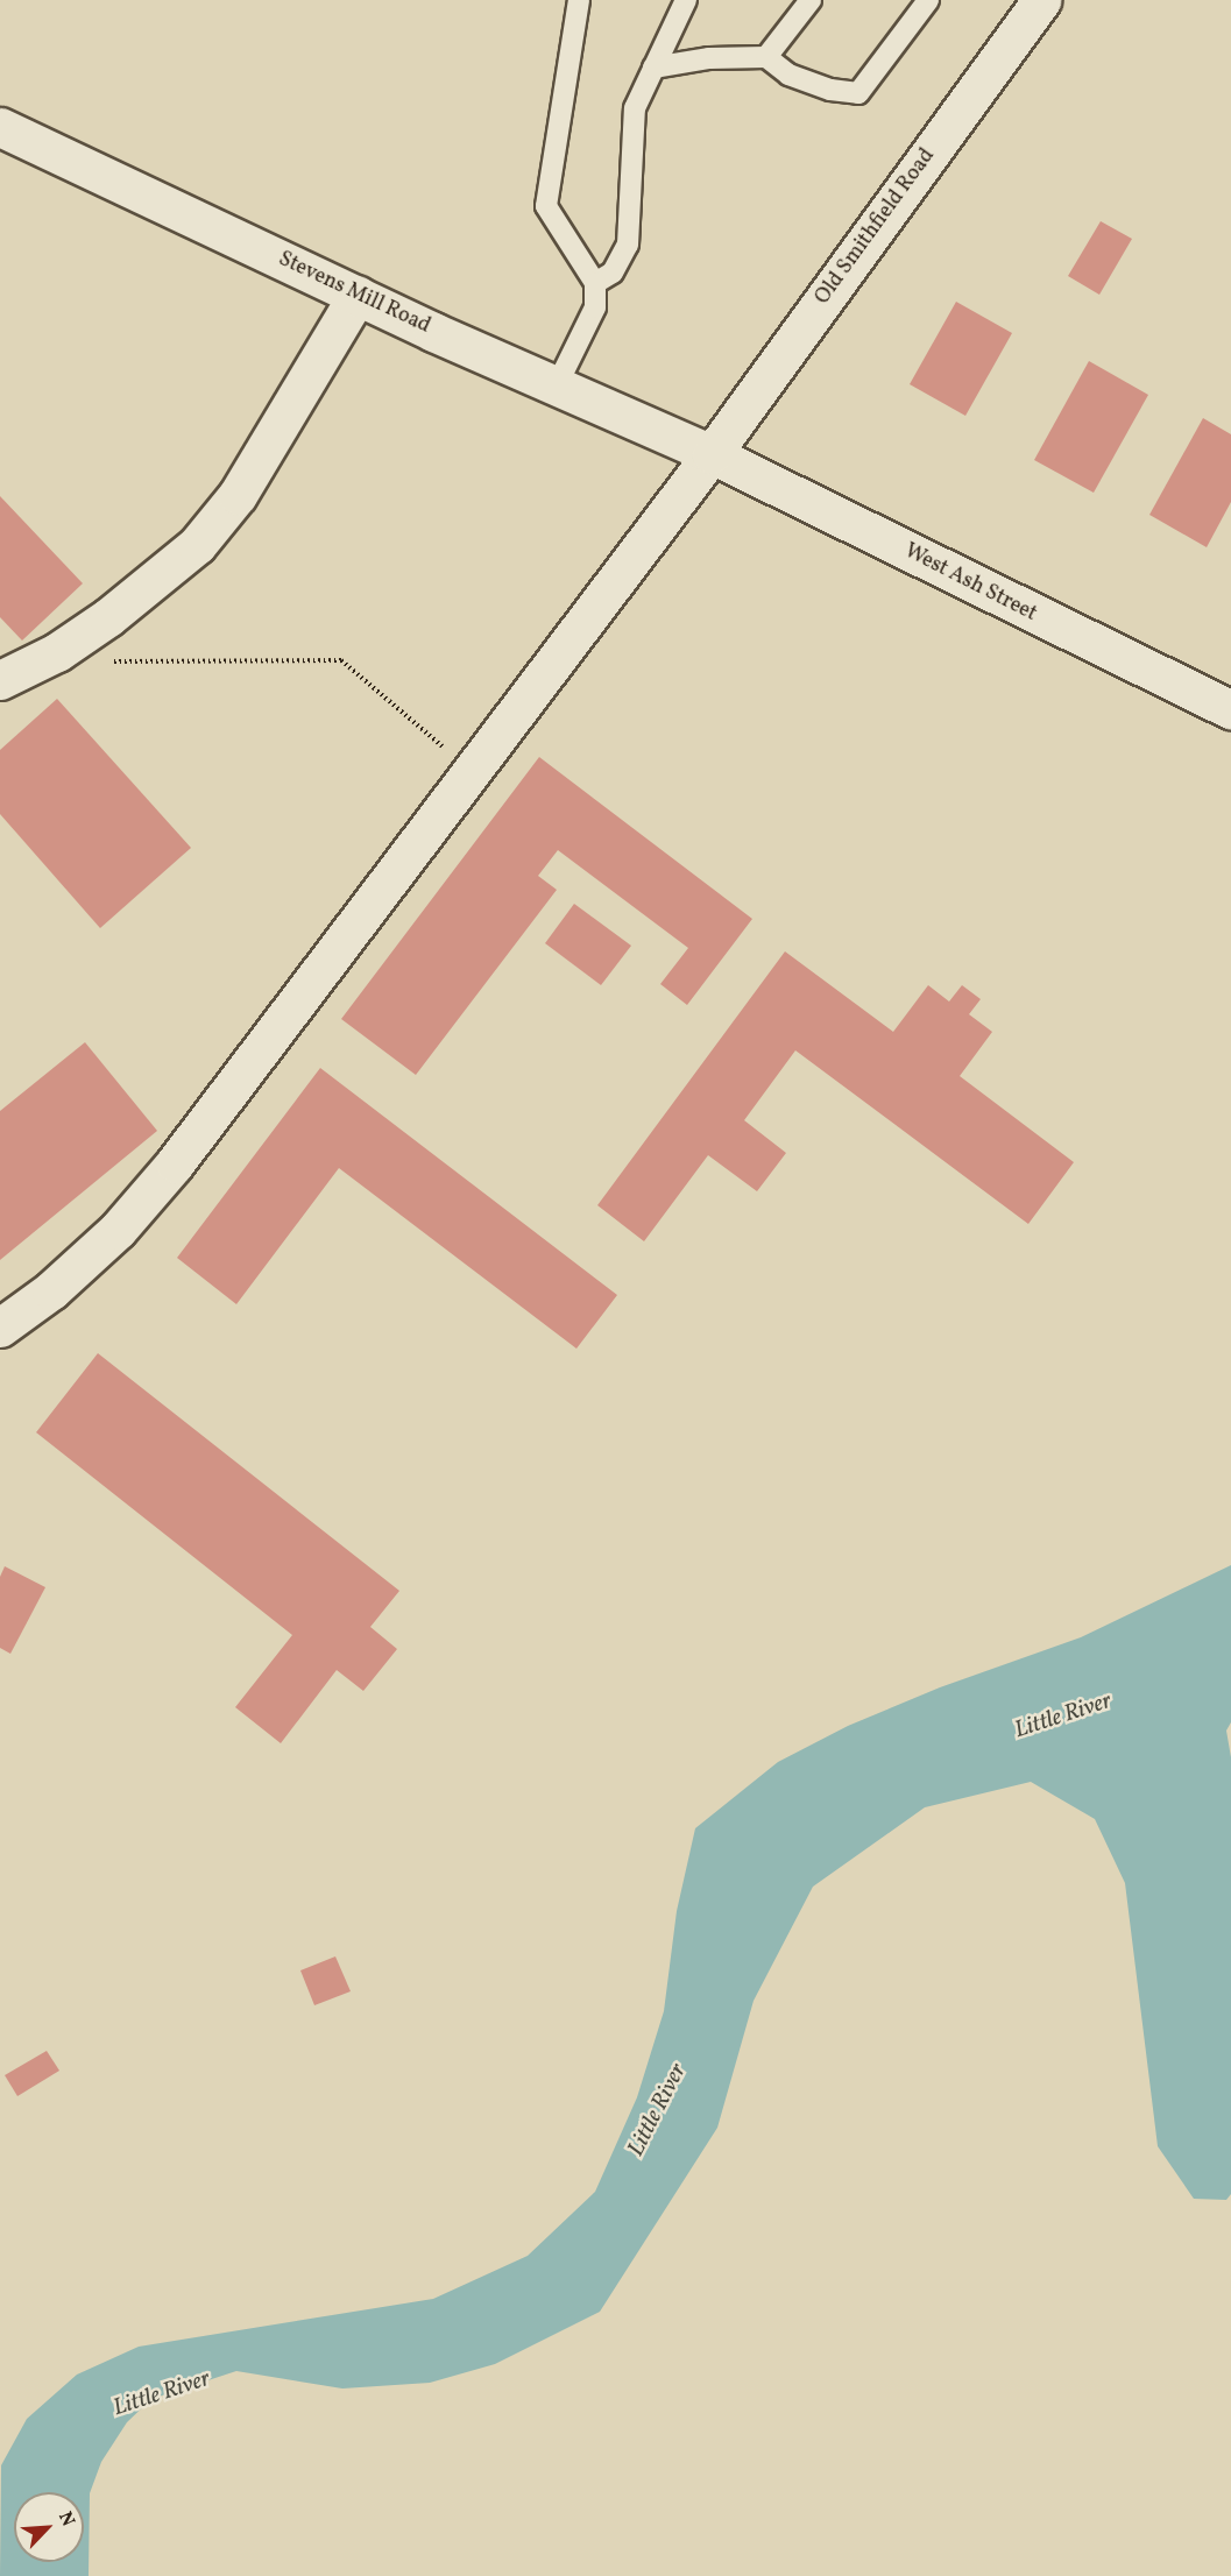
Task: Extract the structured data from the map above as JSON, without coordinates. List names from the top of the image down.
{
  "streets": {
    "street": ["Old Smithfield Road", "Stevens Mill Road", "West Ash Street"]
  },
  "crossings": [
    ["Old Smithfield Road", "Stevens Mill Road"],
    ["Old Smithfield Road", "West Ash Street"],
    ["Stevens Mill Road", "West Ash Street"]
  ],
  "water": ["Little River"],
  "north": "top right"
}
